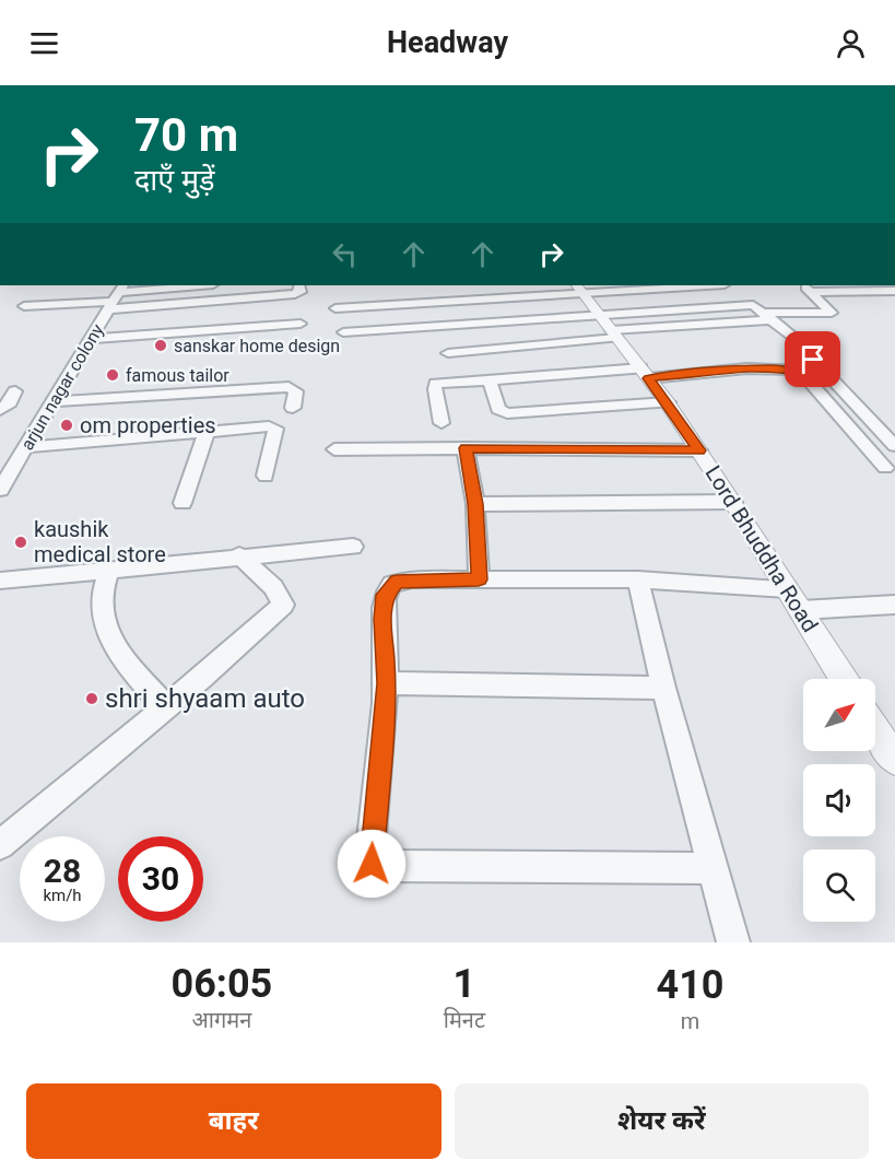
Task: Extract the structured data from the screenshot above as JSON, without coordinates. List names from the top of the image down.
{
  "streets": {
    "street": ["arjun nagar colony", "Lord Bhuddha Road"]
  },
  "places": [
    "sanskar home design",
    "famous tailor",
    "om properties",
    "kaushik medical store",
    "shri shyaam auto"
  ],
  "north": "top right",
  "page": {
    "header": "Headway",
    "turn": ["70 m", "दाएँ मुड़ें"],
    "speed": "28 km/h",
    "limit": "30",
    "eta": [
      "06:05",
      "आगमन",
      "1",
      "मिनट",
      "410",
      "m"
    ],
    "buttons": ["बाहर", "शेयर करें"]
  }
}
